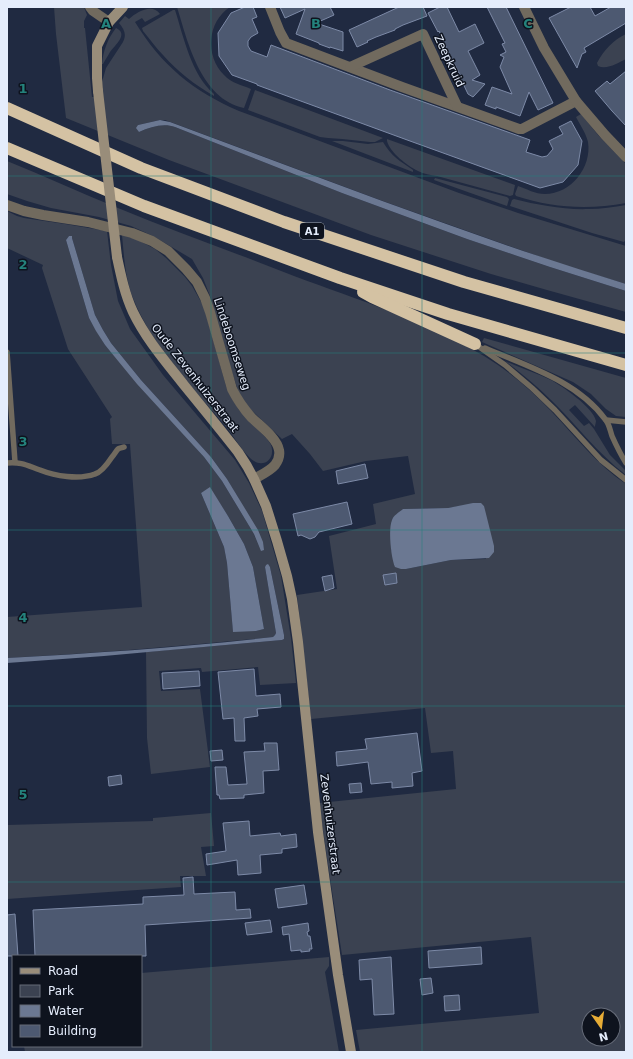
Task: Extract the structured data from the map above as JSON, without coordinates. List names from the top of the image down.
{
  "streets": {
    "highway": ["A1"],
    "street": [
      "Zeepkruid",
      "Lindeboomseweg",
      "Oude Zevenhuizerstraat",
      "Zevenhuizerstraat"
    ]
  },
  "crossings": [
    ["Lindeboomseweg", "Oude Zevenhuizerstraat"],
    ["Oude Zevenhuizerstraat", "Zevenhuizerstraat"]
  ],
  "legend": [
    "Road",
    "Park",
    "Water",
    "Building"
  ],
  "north": "bottom",
  "grid": {
    "columns": ["A", "B", "C"],
    "rows": [
      "1",
      "2",
      "3",
      "4",
      "5"
    ]
  }
}
